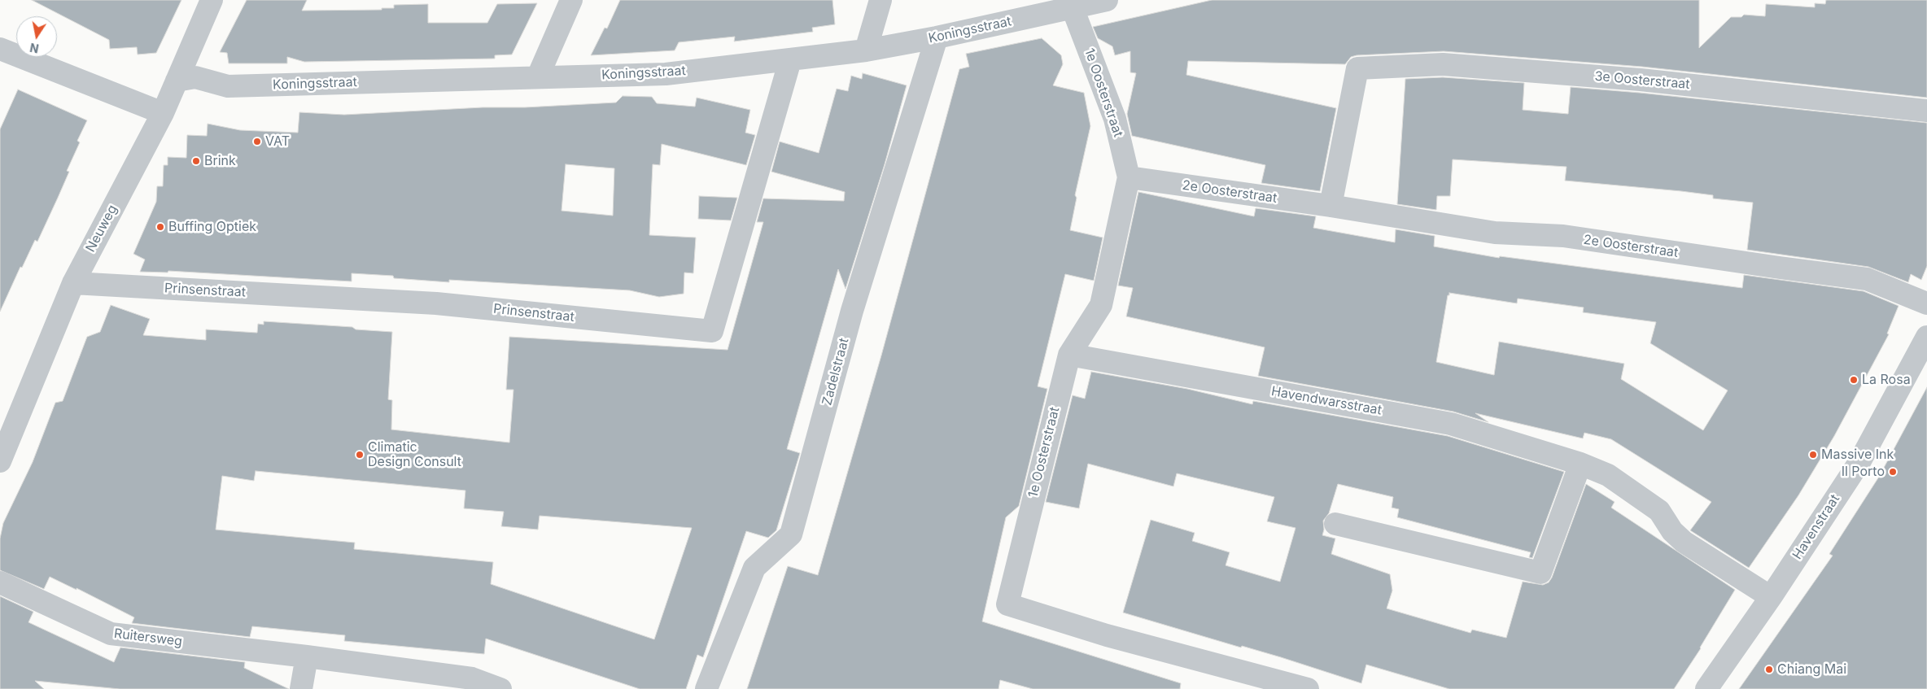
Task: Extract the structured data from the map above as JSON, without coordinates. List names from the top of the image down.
{
  "streets": {
    "street": [
      "Koningsstraat",
      "3e Oosterstraat",
      "1e Oosterstraat",
      "2e Oosterstraat",
      "Neuweg",
      "Prinsenstraat",
      "Zadelstraat",
      "Havendwarsstraat",
      "Havenstraat",
      "Ruitersweg"
    ]
  },
  "crossings": [
    ["Koningsstraat", "1e Oosterstraat"],
    ["Koningsstraat", "Neuweg"],
    ["Koningsstraat", "Prinsenstraat"],
    ["Koningsstraat", "Zadelstraat"],
    ["3e Oosterstraat", "2e Oosterstraat"],
    ["1e Oosterstraat", "2e Oosterstraat"],
    ["1e Oosterstraat", "Havendwarsstraat"],
    ["Neuweg", "Prinsenstraat"],
    ["Havendwarsstraat", "Havenstraat"]
  ],
  "places": [
    "VAT",
    "Brink",
    "Buffing Optiek",
    "La Rosa",
    "Climatic Design Consult",
    "Massive Ink",
    "Il Porto",
    "Chiang Mai"
  ],
  "north": "bottom"
}
